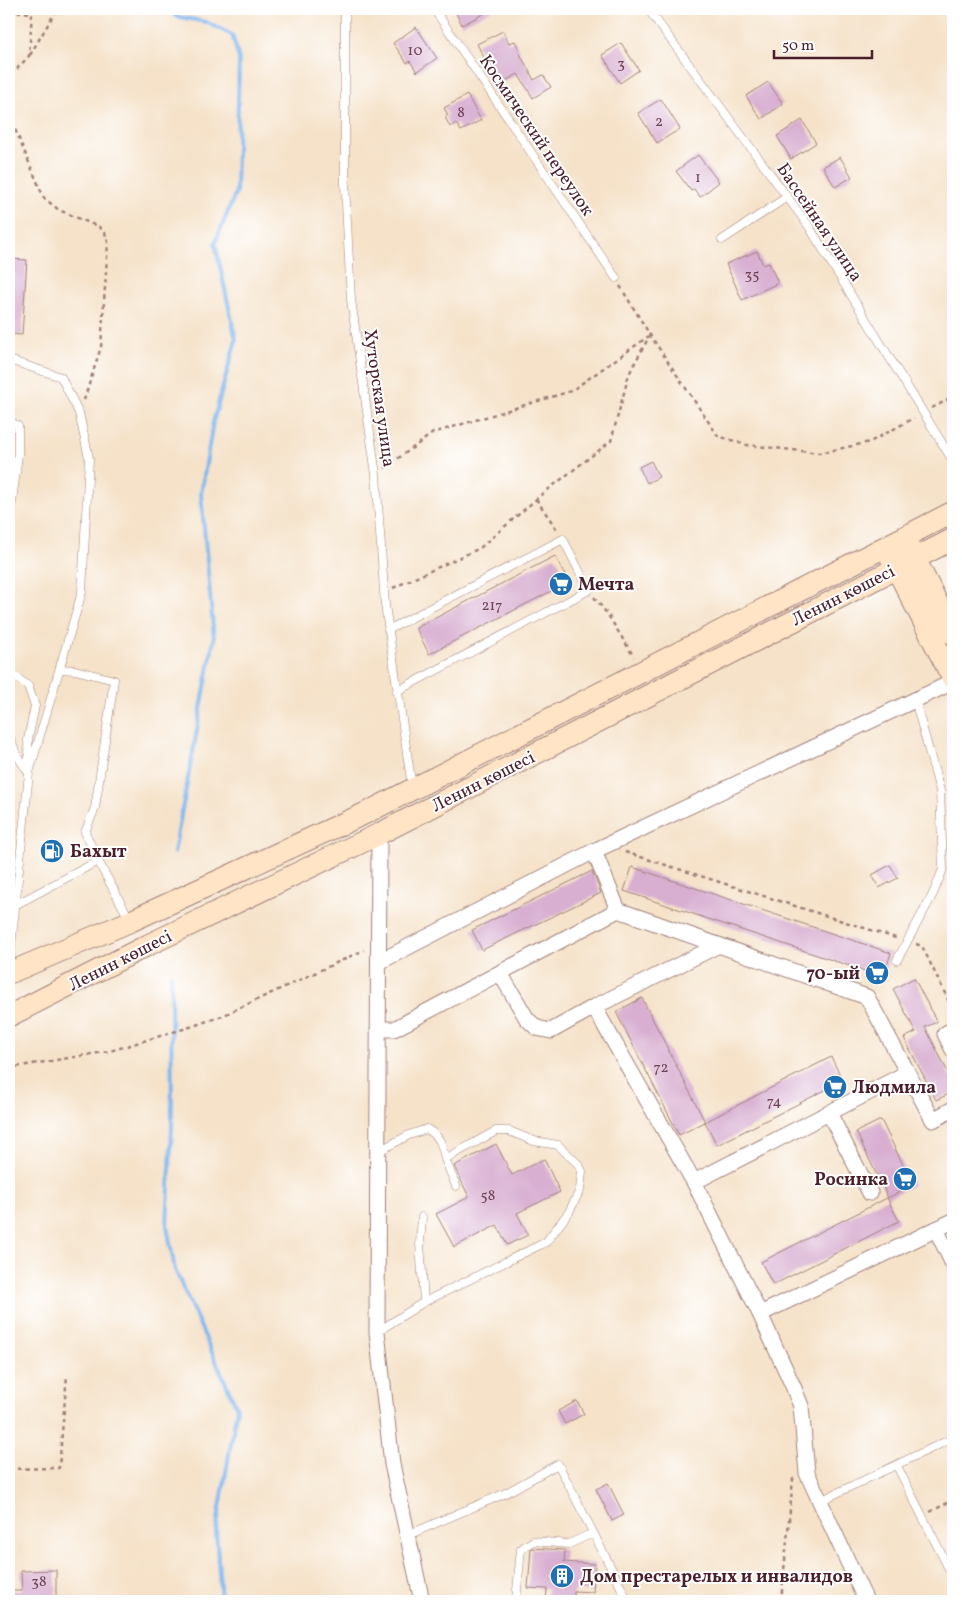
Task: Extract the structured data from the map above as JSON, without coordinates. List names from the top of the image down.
{
  "streets": {
    "main road": ["Ленин көшесі"],
    "lane": ["Космический переулок", "Бассейная улица", "Хуторская улица"]
  },
  "crossings": [
    ["Хуторская улица", "Ленин көшесі"]
  ],
  "places": {
    "supermarket": [
      "Мечта",
      "70-ый",
      "Людмила",
      "Росинка"
    ],
    "fuel station": ["Бахыт"],
    "building": ["Дом престарелых и инвалидов"]
  },
  "house_numbers": [
    "10",
    "3",
    "8",
    "2",
    "1",
    "35",
    "217",
    "72",
    "74",
    "58",
    "38"
  ],
  "scale_bar": "50 m"
}
